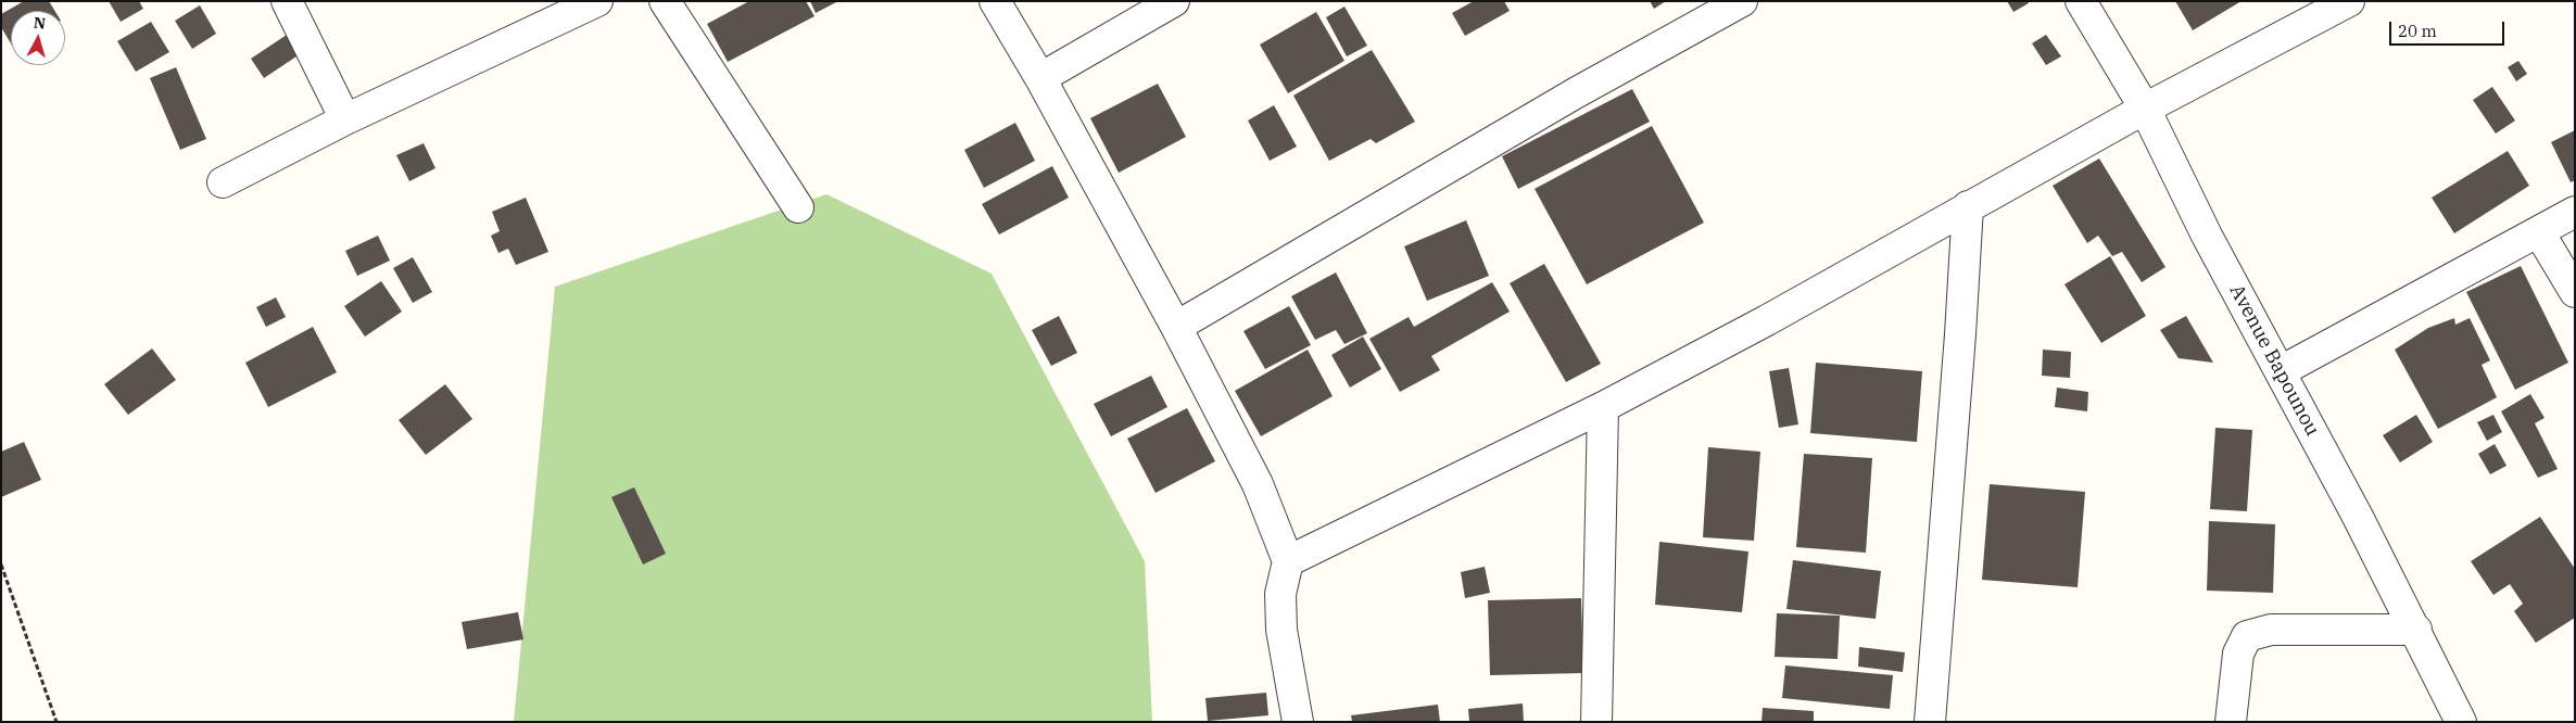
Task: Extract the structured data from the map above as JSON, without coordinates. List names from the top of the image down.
{
  "streets": {
    "street": ["Avenue Bapounou"]
  },
  "scale_bar": "20 m",
  "north": "top"
}
